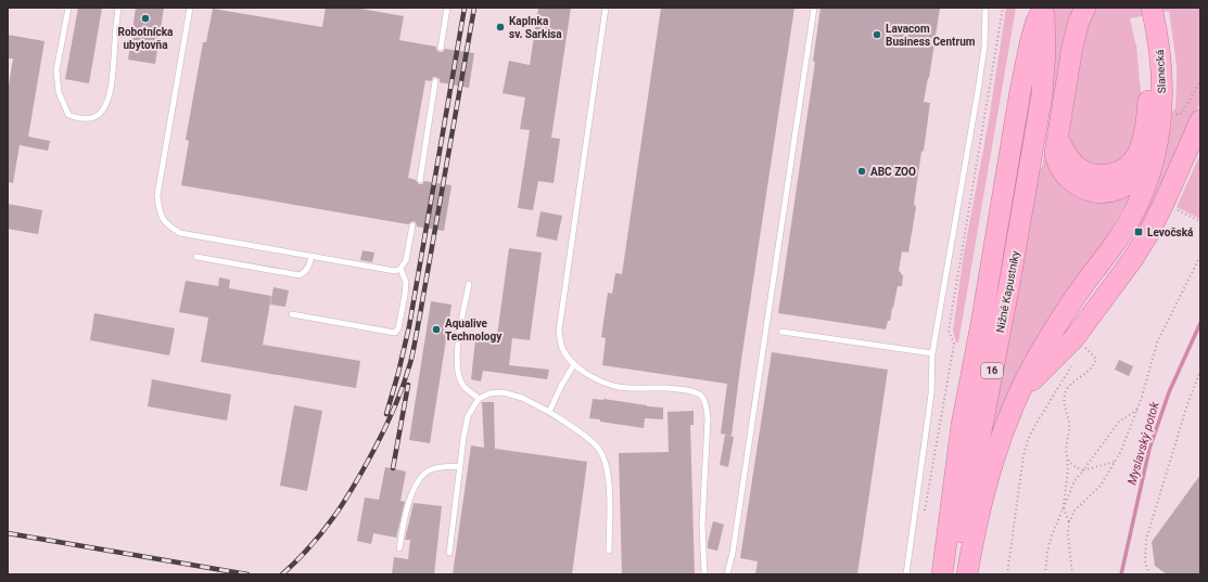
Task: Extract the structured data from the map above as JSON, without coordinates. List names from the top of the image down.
{
  "streets": {
    "highway": ["Slanecká", "Nižné Kapustníky", "16"]
  },
  "crossings": [
    ["Slanecká", "16"],
    ["Nižné Kapustníky", "16"]
  ],
  "water": ["Myslavský potok"],
  "places": {
    "other": [
      "Robotnícka ubytovňa",
      "Kaplnka sv. Sarkisa",
      "Lavacom Business Centrum",
      "ABC ZOO",
      "Aqualive Technology"
    ],
    "transit": ["Levočská"]
  }
}
